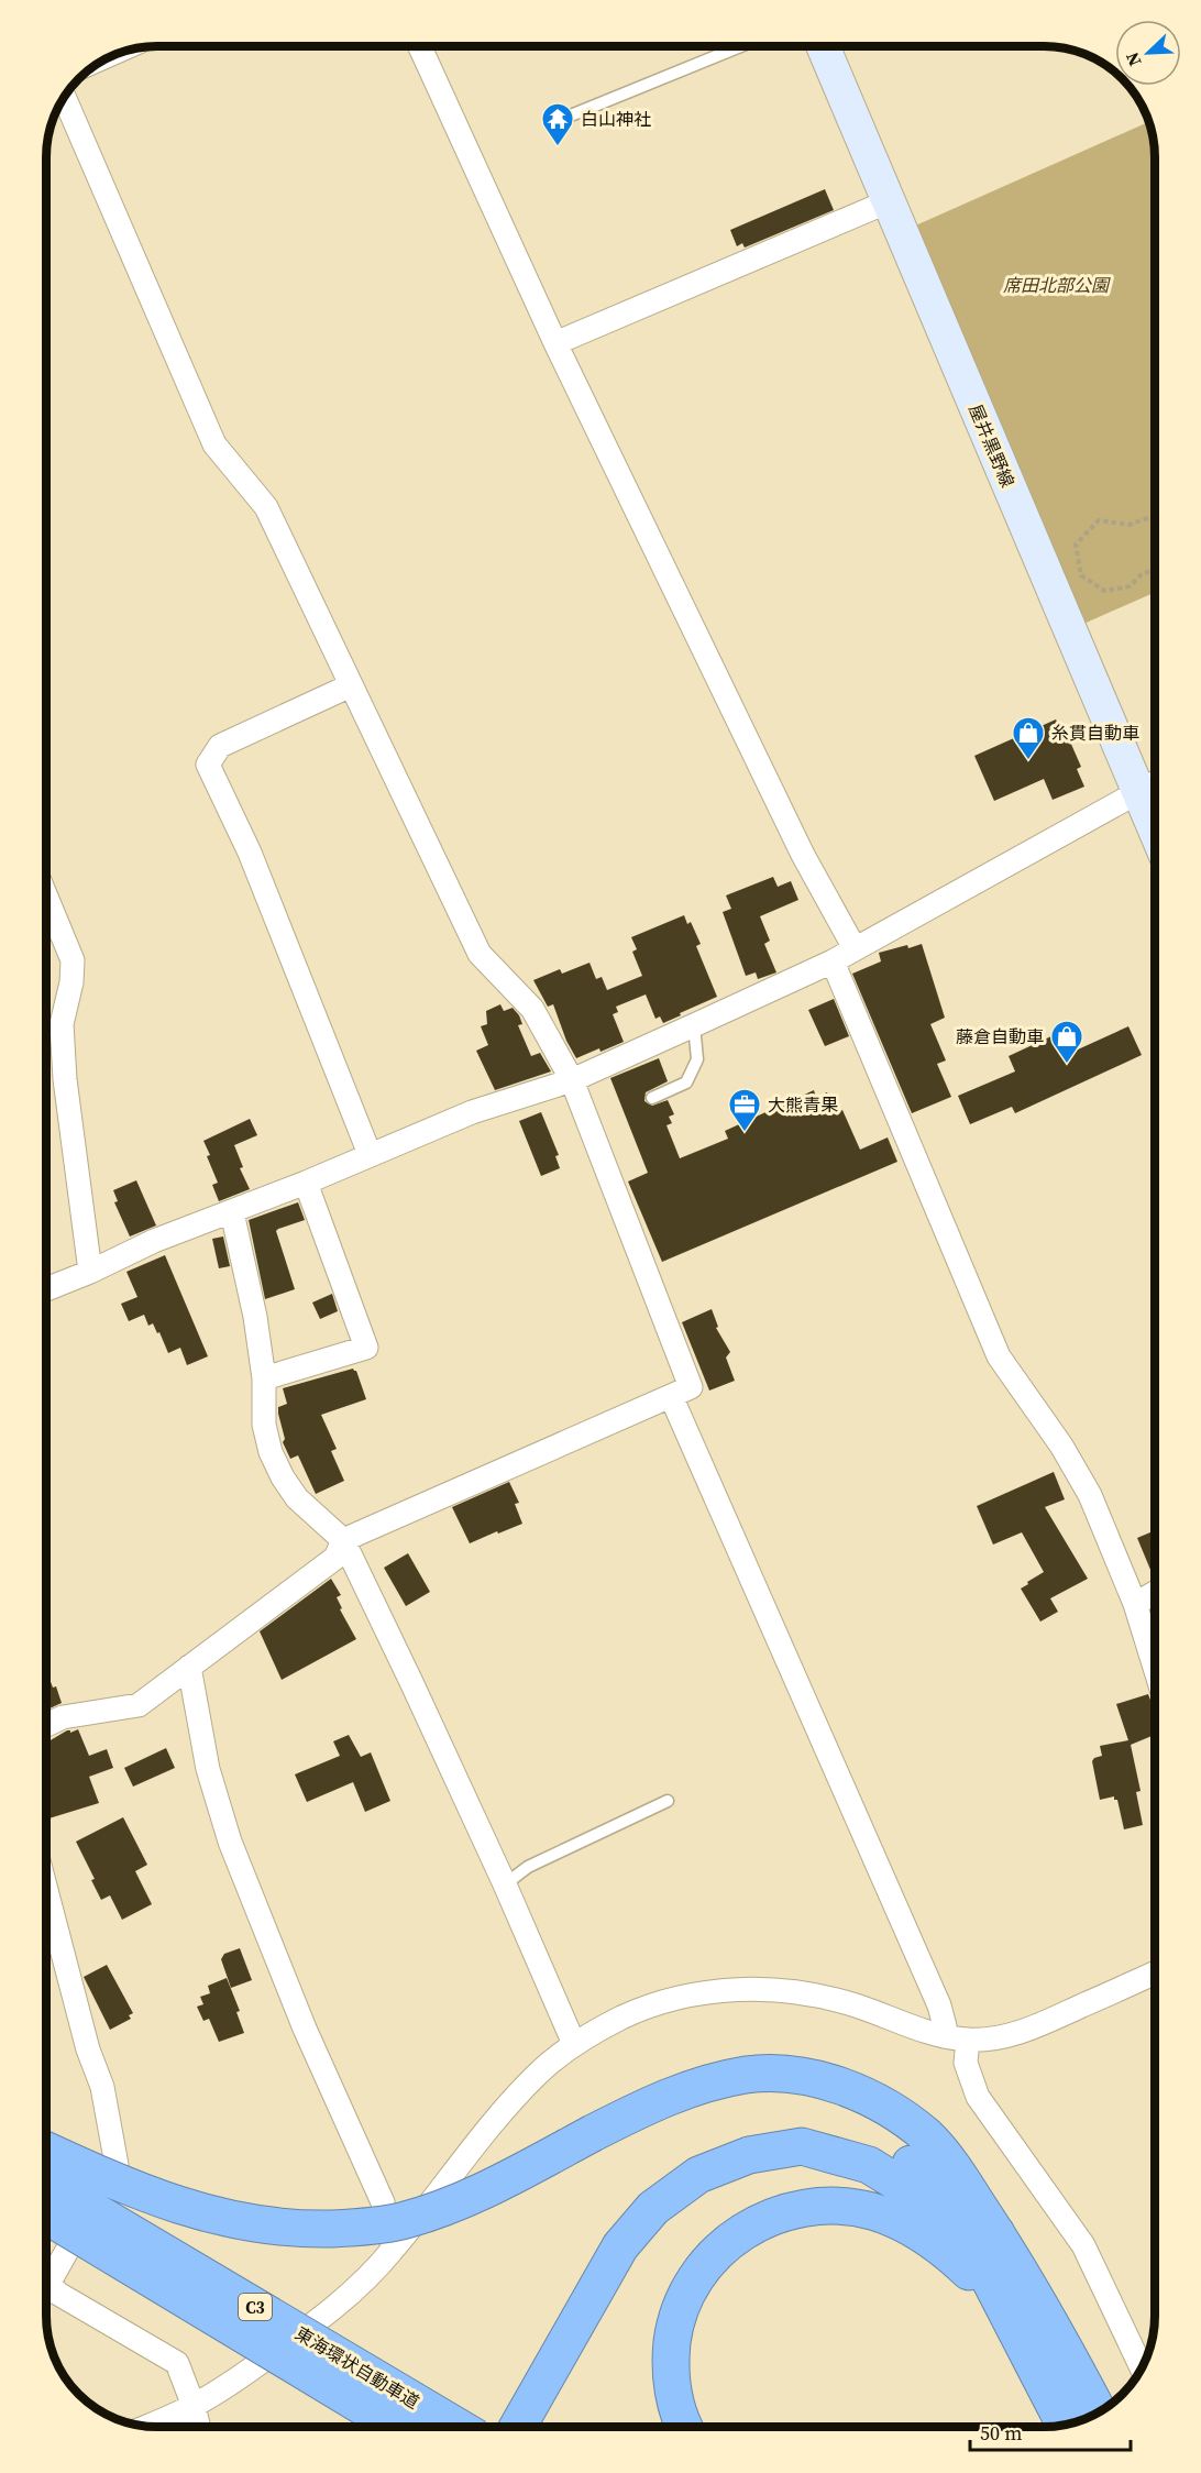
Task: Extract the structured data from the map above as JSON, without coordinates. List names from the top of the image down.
{
  "streets": {
    "highway": ["C3", "東海環状自動車道"],
    "main road": ["屋井黒野線"]
  },
  "parks": ["席田北部公園"],
  "places": {
    "temple": ["白山神社"],
    "shop": ["糸貫自動車", "藤倉自動車"],
    "office": ["大熊青果"]
  },
  "scale_bar": "50 m",
  "north": "bottom left"
}
